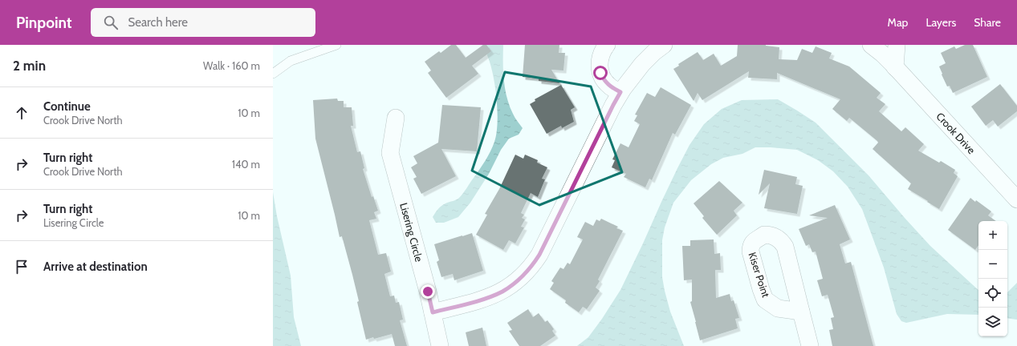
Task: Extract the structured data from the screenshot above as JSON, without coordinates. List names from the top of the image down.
{
  "streets": {
    "street": ["Crook Drive", "Lisering Circle"]
  },
  "page": {
    "header": "Pinpoint",
    "search": "Search here",
    "nav": ["Map", "Layers", "Share"],
    "heading": ["2 min", "Walk · 160 m"],
    "list": [
      ["Continue", "Crook Drive North", "10 m"],
      ["Turn right", "Crook Drive North", "140 m"],
      ["Turn right", "Lisering Circle", "10 m"],
      "Arrive at destination"
    ],
    "map_buttons": ["+", "−"]
  }
}
